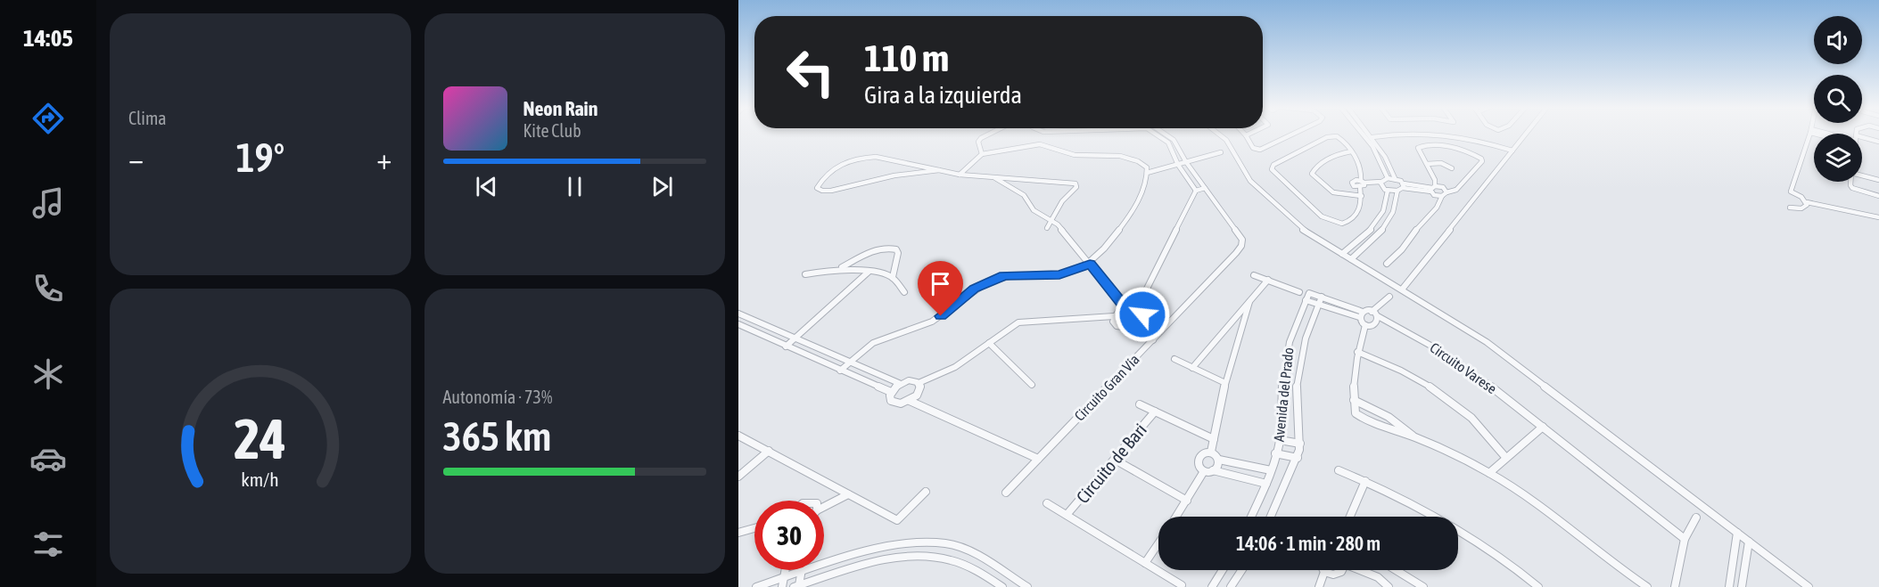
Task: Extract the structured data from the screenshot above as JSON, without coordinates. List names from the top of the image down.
{
  "streets": {
    "street": [
      "Circuito Varese",
      "Circuito Gran Vía",
      "Avenida del Prado",
      "Circuito de Bari"
    ]
  },
  "page": {
    "tabs": "14:05",
    "tile": [
      "Clima",
      ["Autonomía · 73%", "365 km"]
    ],
    "turn": ["110 m", "Gira a la izquierda"],
    "song": ["Neon Rain", "Kite Club"],
    "heat": ["−", "19°", "+"],
    "limit": "30",
    "trip": "14:06 · 1 min · 280 m",
    "gauge": ["24", "km/h"]
  }
}
